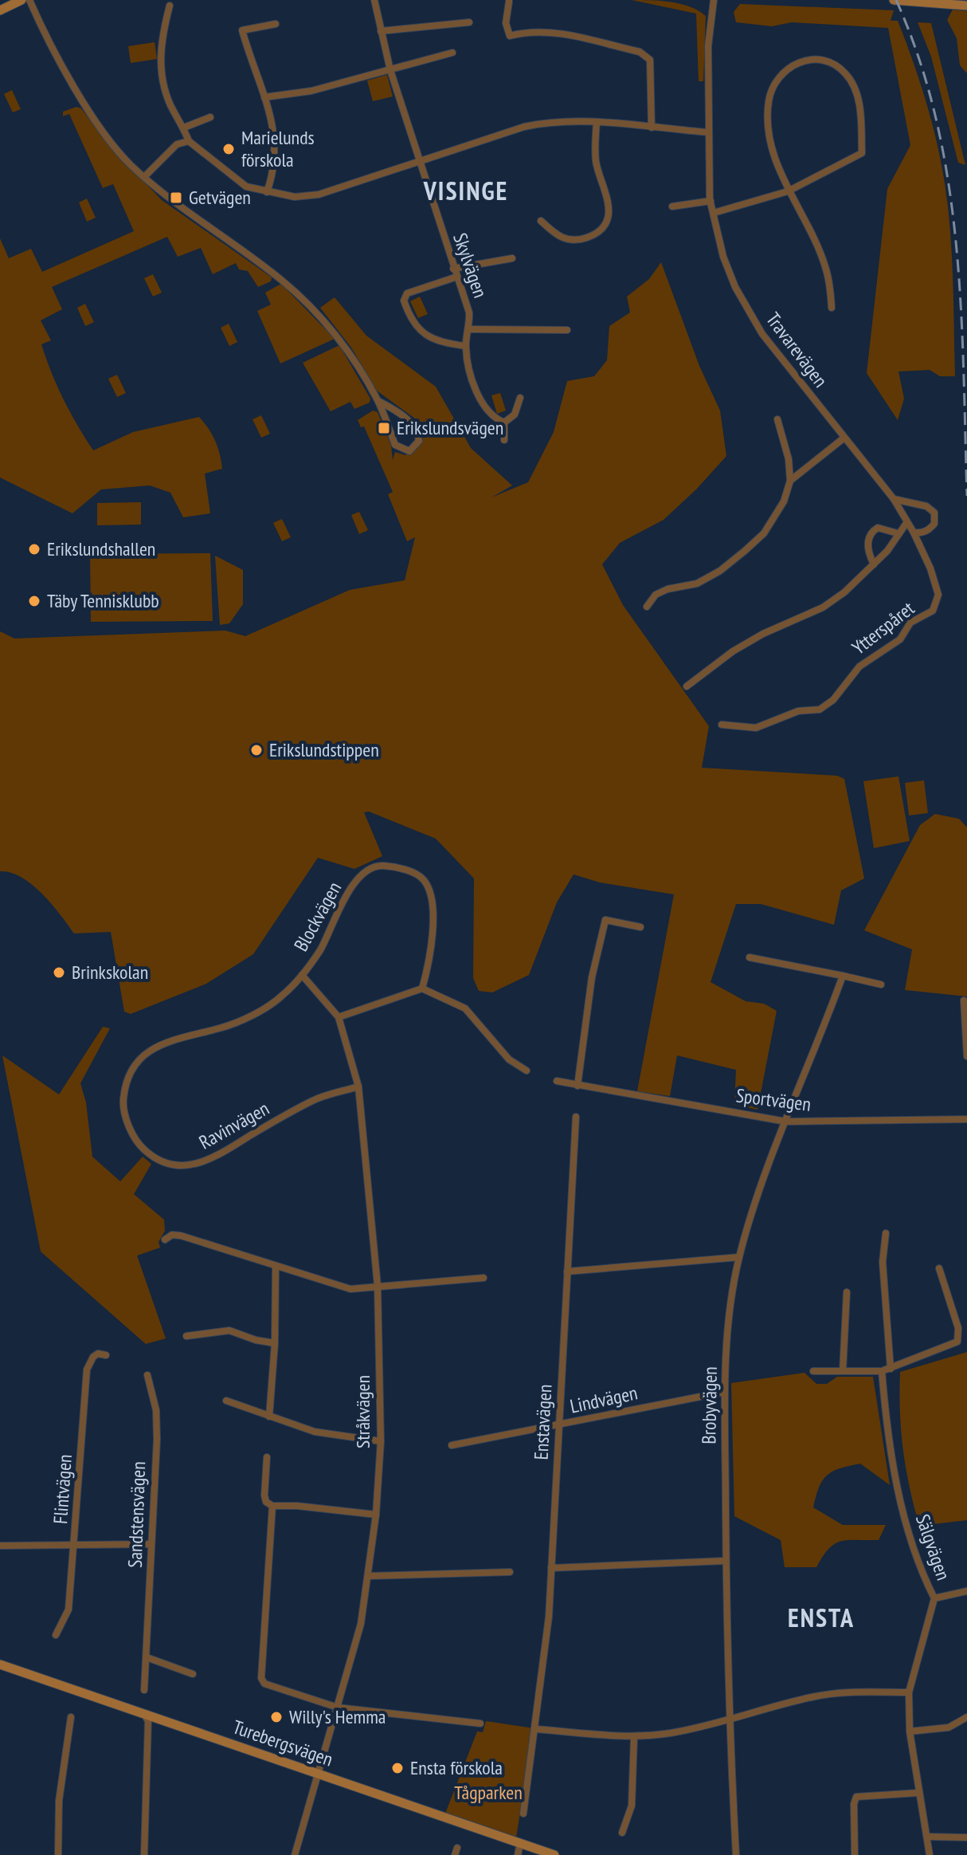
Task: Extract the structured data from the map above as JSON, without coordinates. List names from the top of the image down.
{
  "streets": {
    "street": [
      "Skylvägen",
      "Travarevägen",
      "Ytterspåret",
      "Blockvägen",
      "Sportvägen",
      "Ravinvägen",
      "Lindvägen",
      "Brobyvägen",
      "Stråkvägen",
      "Enstavägen",
      "Flintvägen",
      "Sandstensvägen",
      "Sälgvägen",
      "Turebergsvägen"
    ]
  },
  "crossings": [
    ["Travarevägen", "Ytterspåret"],
    ["Blockvägen", "Ravinvägen"],
    ["Blockvägen", "Stråkvägen"],
    ["Sportvägen", "Brobyvägen"],
    ["Ravinvägen", "Stråkvägen"],
    ["Lindvägen", "Brobyvägen"],
    ["Lindvägen", "Enstavägen"],
    ["Stråkvägen", "Turebergsvägen"]
  ],
  "districts": ["VISINGE", "ENSTA"],
  "parks": ["Tågparken"],
  "places": {
    "other": [
      "Marielunds förskola",
      "Erikslundshallen",
      "Täby Tennisklubb",
      "Erikslundstippen",
      "Brinkskolan",
      "Willy's Hemma",
      "Ensta förskola"
    ],
    "transit": ["Getvägen", "Erikslundsvägen"]
  }
}
